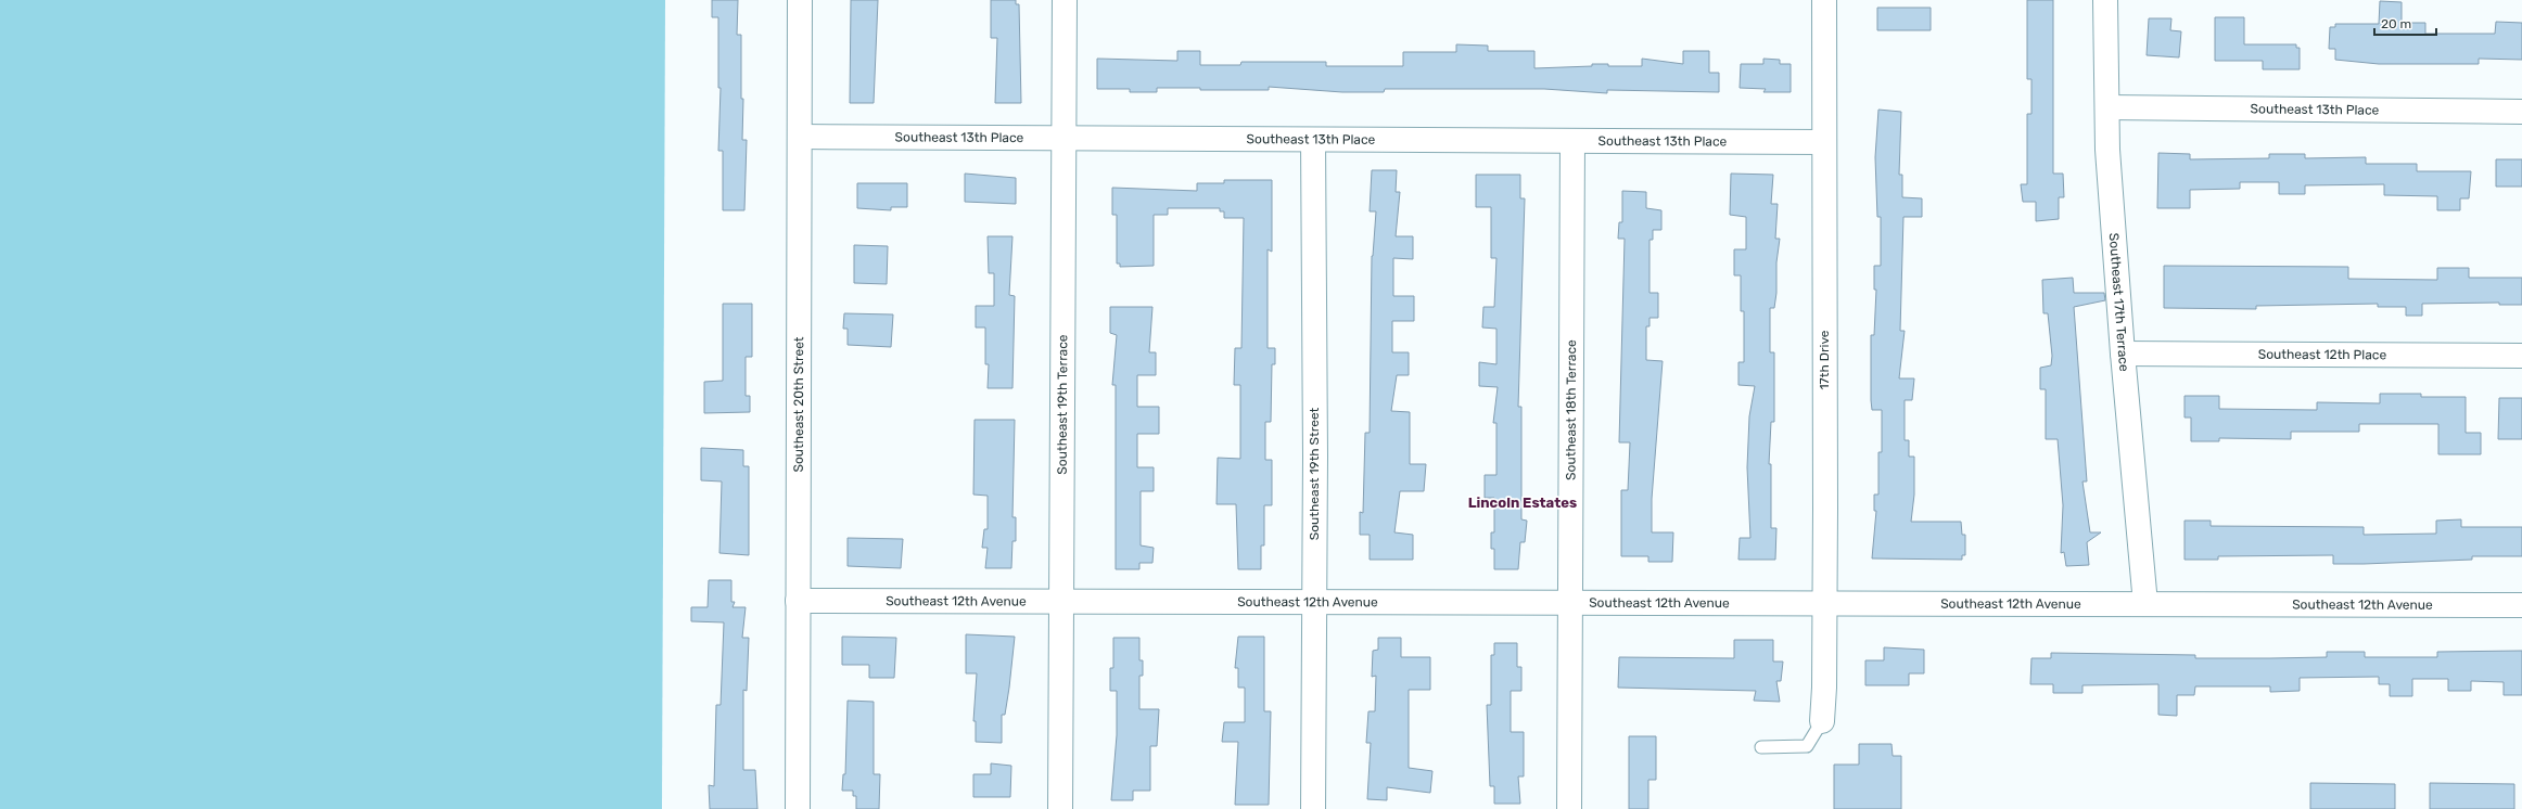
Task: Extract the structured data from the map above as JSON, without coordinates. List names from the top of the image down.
{
  "streets": {
    "street": [
      "Southeast 13th Place",
      "Southeast 17th Terrace",
      "Southeast 12th Place",
      "17th Drive",
      "Southeast 20th Street",
      "Southeast 19th Terrace",
      "Southeast 18th Terrace",
      "Southeast 19th Street",
      "Southeast 12th Avenue"
    ]
  },
  "crossings": [
    ["Southeast 13th Place", "Southeast 17th Terrace"],
    ["Southeast 13th Place", "17th Drive"],
    ["Southeast 13th Place", "Southeast 20th Street"],
    ["Southeast 13th Place", "Southeast 19th Terrace"],
    ["Southeast 13th Place", "Southeast 18th Terrace"],
    ["Southeast 13th Place", "Southeast 19th Street"],
    ["Southeast 17th Terrace", "Southeast 12th Place"],
    ["Southeast 17th Terrace", "Southeast 12th Avenue"],
    ["17th Drive", "Southeast 12th Avenue"],
    ["Southeast 20th Street", "Southeast 12th Avenue"],
    ["Southeast 19th Terrace", "Southeast 12th Avenue"],
    ["Southeast 18th Terrace", "Southeast 12th Avenue"],
    ["Southeast 19th Street", "Southeast 12th Avenue"]
  ],
  "districts": ["Lincoln Estates"],
  "scale_bar": "20 m"
}
